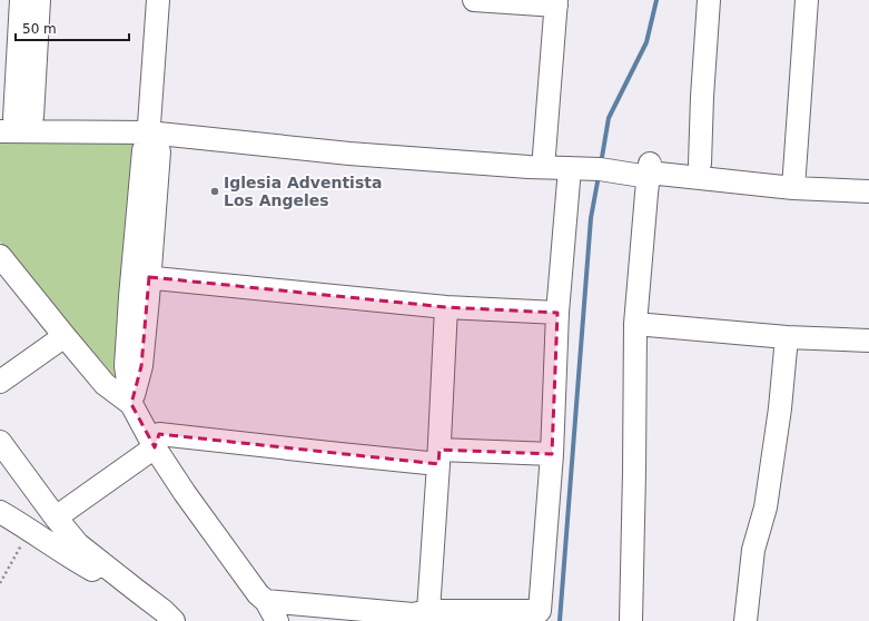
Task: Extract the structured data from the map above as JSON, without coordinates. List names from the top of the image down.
{
  "places": ["Iglesia Adventista Los Angeles"],
  "scale_bar": "50 m"
}
